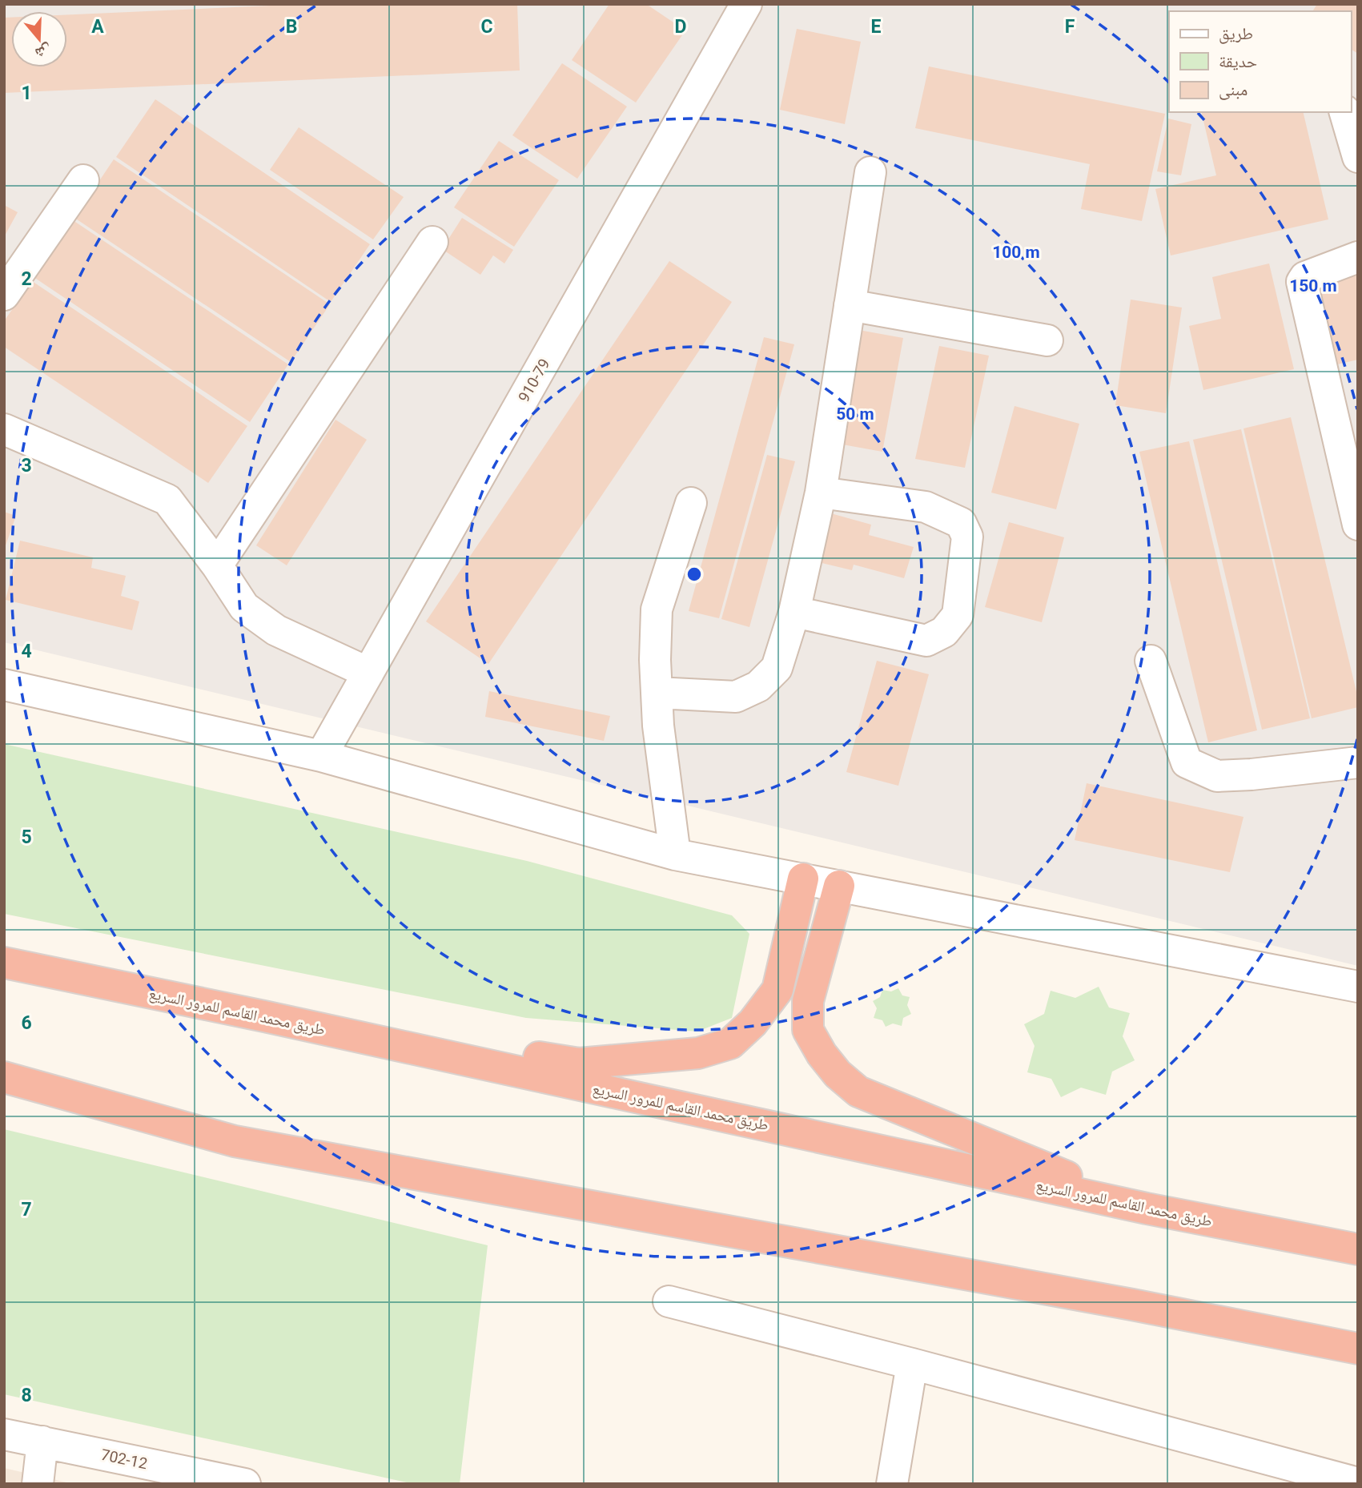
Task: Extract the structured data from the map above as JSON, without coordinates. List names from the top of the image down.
{
  "streets": {
    "highway": ["طريق محمد القاسم للمرور السريع"],
    "street": ["910-79", "702-12"]
  },
  "legend": ["طريق", "حديقة", "مبنى"],
  "north": "bottom",
  "grid": {
    "columns": [
      "A",
      "B",
      "C",
      "D",
      "E",
      "F"
    ],
    "rows": [
      "1",
      "2",
      "3",
      "4",
      "5",
      "6",
      "7",
      "8"
    ]
  },
  "rings": ["100 m", "150 m", "50 m"]
}
